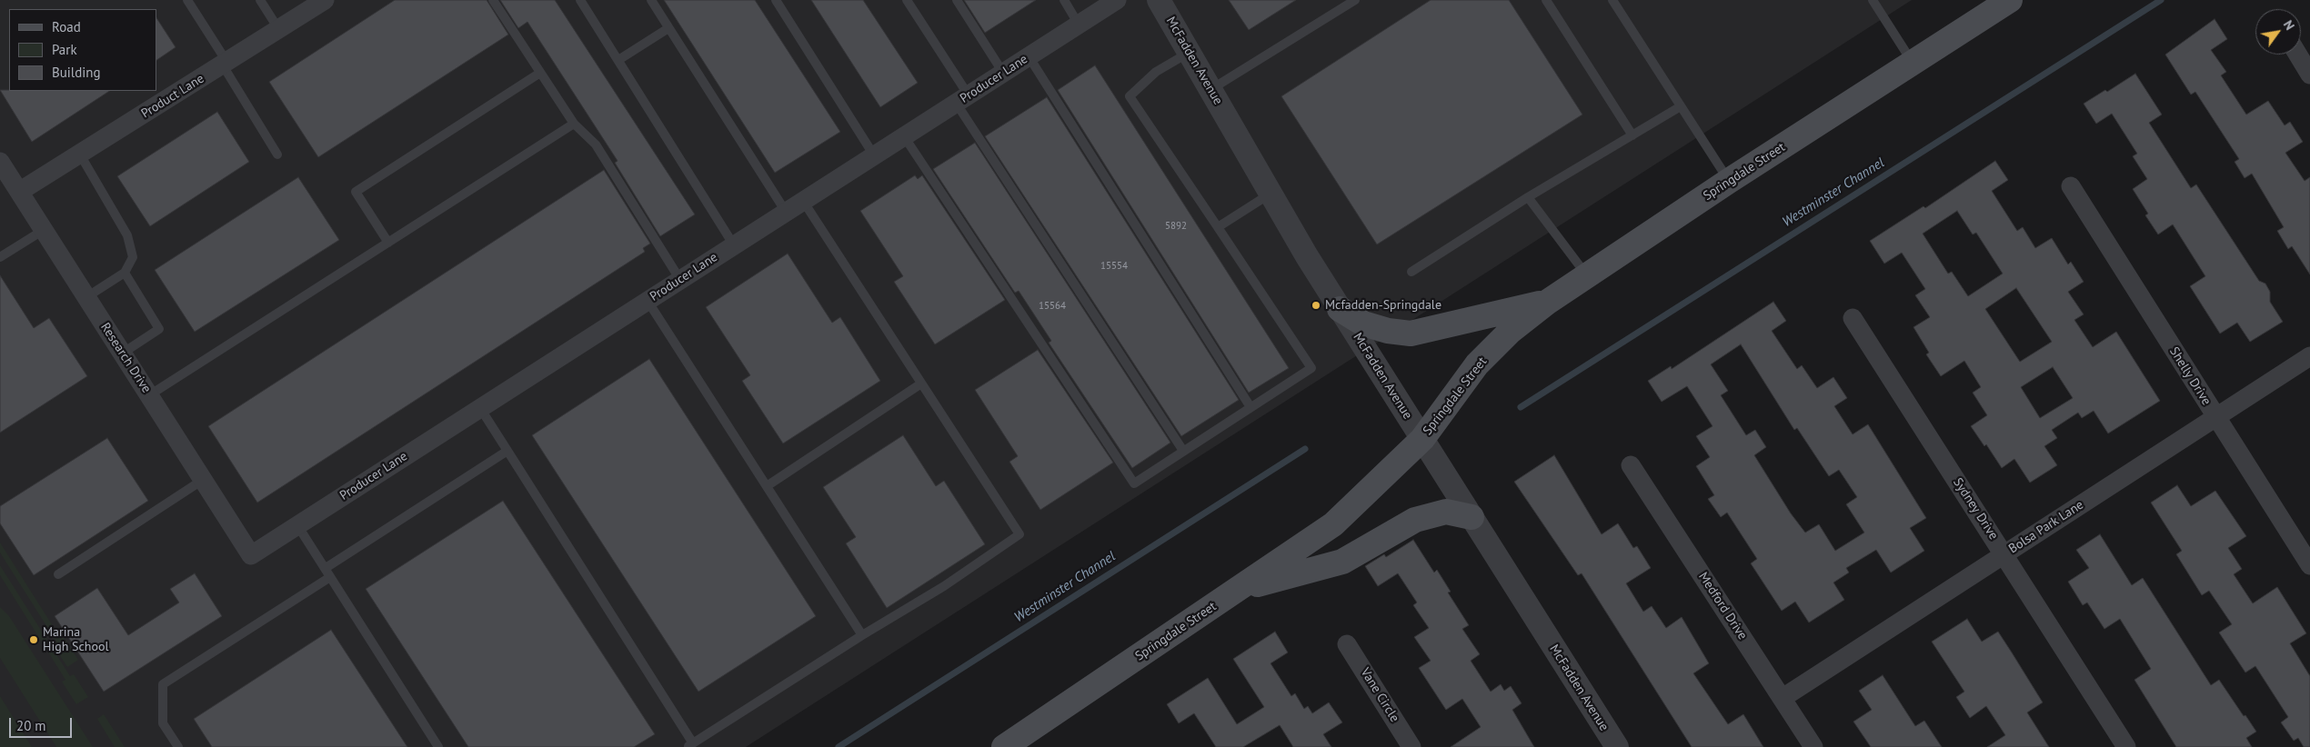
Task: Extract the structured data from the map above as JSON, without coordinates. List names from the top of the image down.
{
  "streets": {
    "main road": ["Springdale Street"],
    "street": [
      "McFadden Avenue",
      "Producer Lane",
      "Product Lane",
      "Research Drive",
      "Shelly Drive",
      "Sydney Drive",
      "Bolsa Park Lane",
      "Medford Drive",
      "Vane Circle"
    ]
  },
  "crossings": [
    ["McFadden Avenue", "Springdale Street"],
    ["Producer Lane", "Research Drive"],
    ["Product Lane", "Research Drive"],
    ["Shelly Drive", "Bolsa Park Lane"],
    ["Sydney Drive", "Bolsa Park Lane"],
    ["Bolsa Park Lane", "Medford Drive"]
  ],
  "water": ["Westminster Channel"],
  "places": ["Mcfadden-Springdale", "Marina High School"],
  "house_numbers": ["5892", "15554", "15564"],
  "legend": ["Road", "Park", "Building"],
  "scale_bar": "20 m",
  "north": "top right"
}
